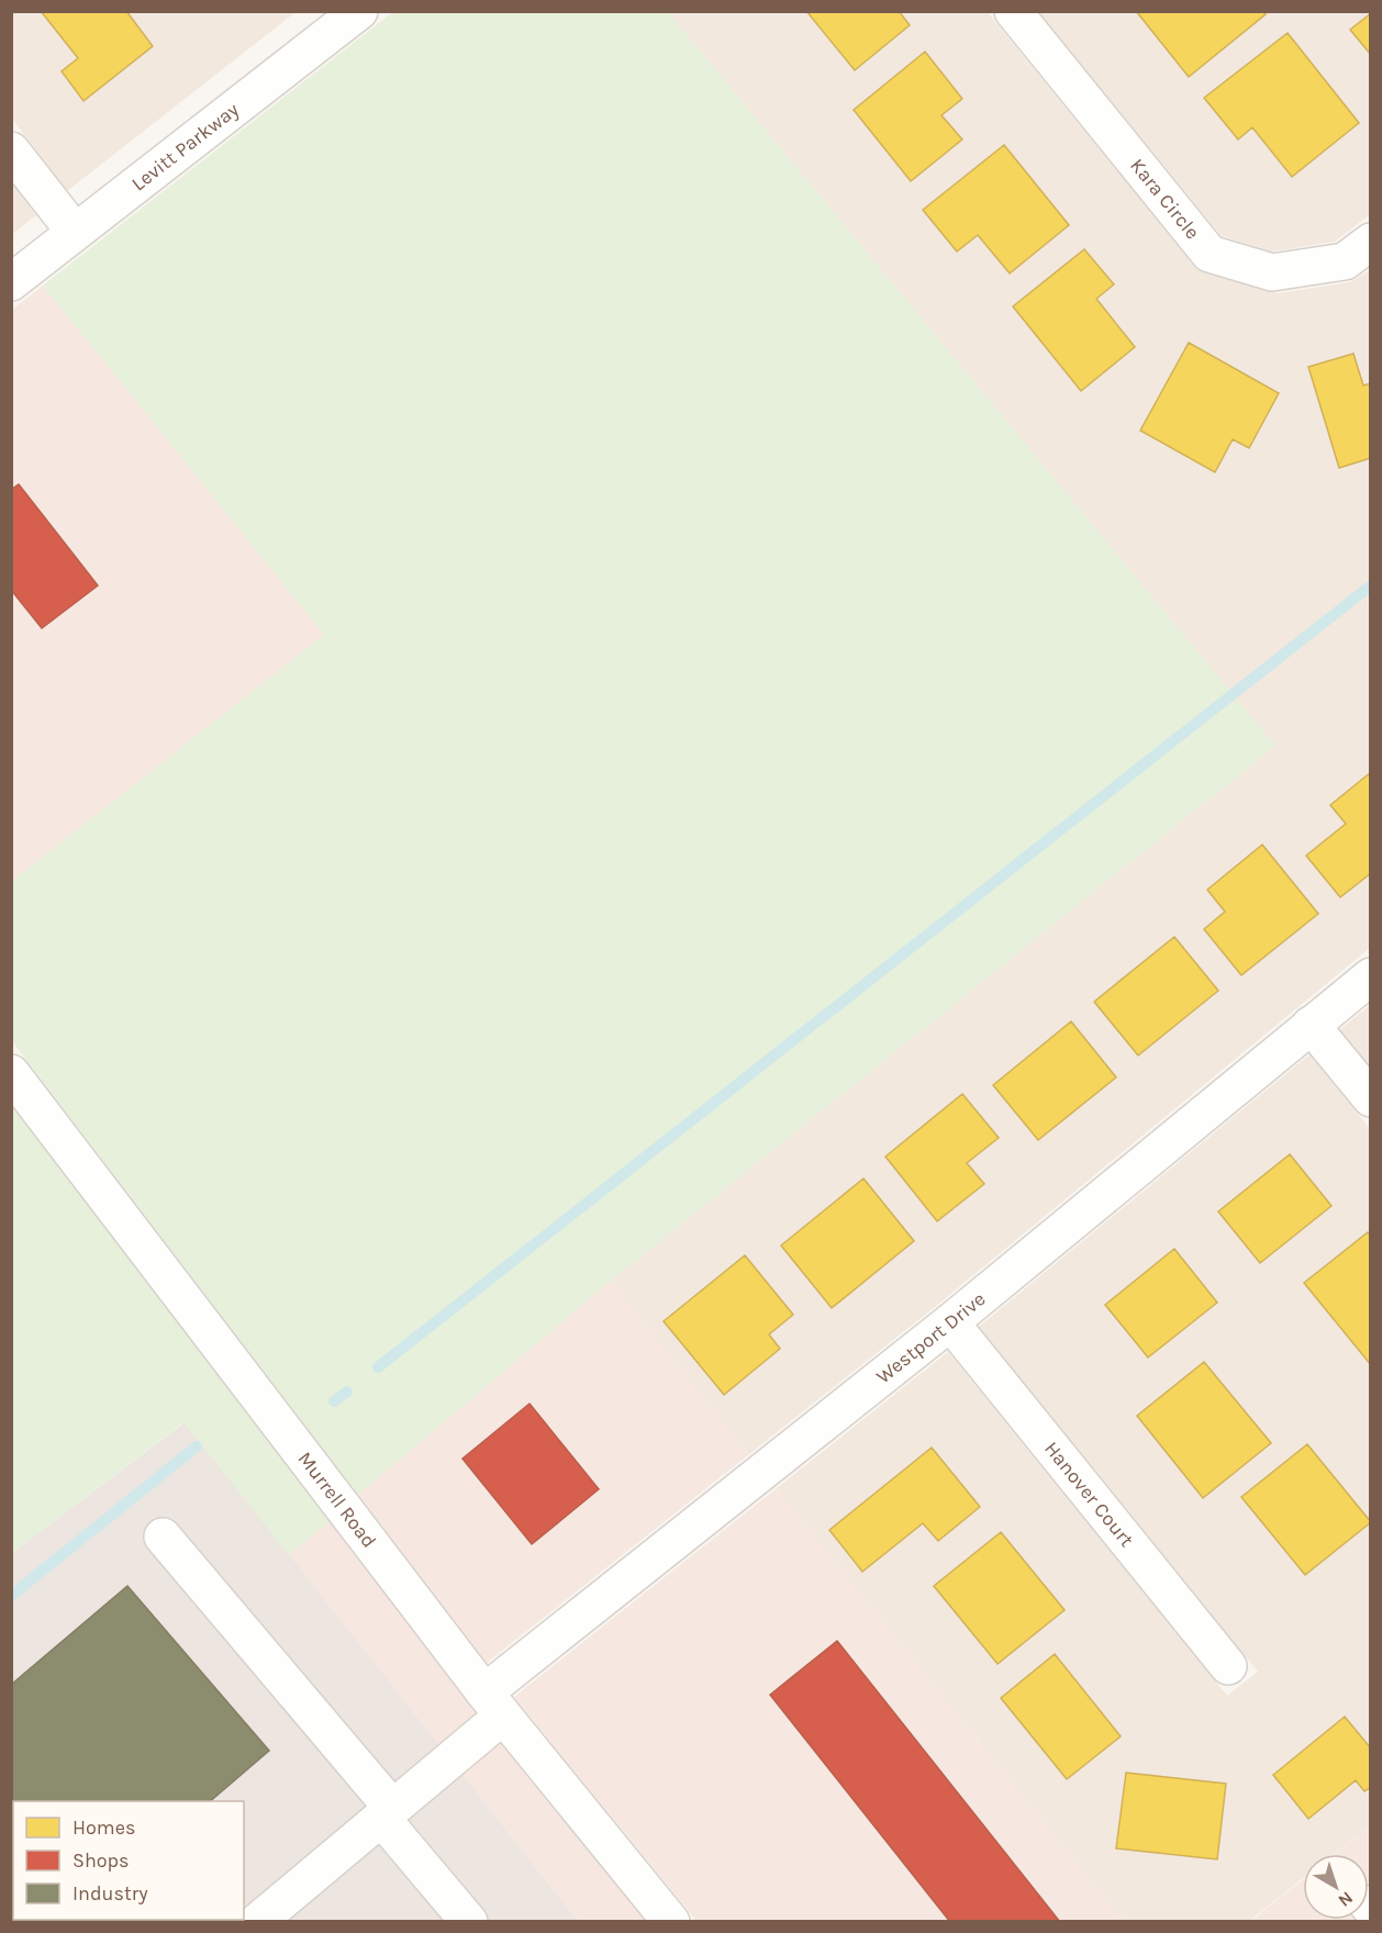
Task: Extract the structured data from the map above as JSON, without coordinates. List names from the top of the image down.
{
  "streets": {
    "street": [
      "Levitt Parkway",
      "Kara Circle",
      "Westport Drive",
      "Hanover Court",
      "Murrell Road"
    ]
  },
  "crossings": [
    ["Westport Drive", "Hanover Court"],
    ["Westport Drive", "Murrell Road"]
  ],
  "legend": ["Homes", "Shops", "Industry"],
  "north": "bottom right"
}
